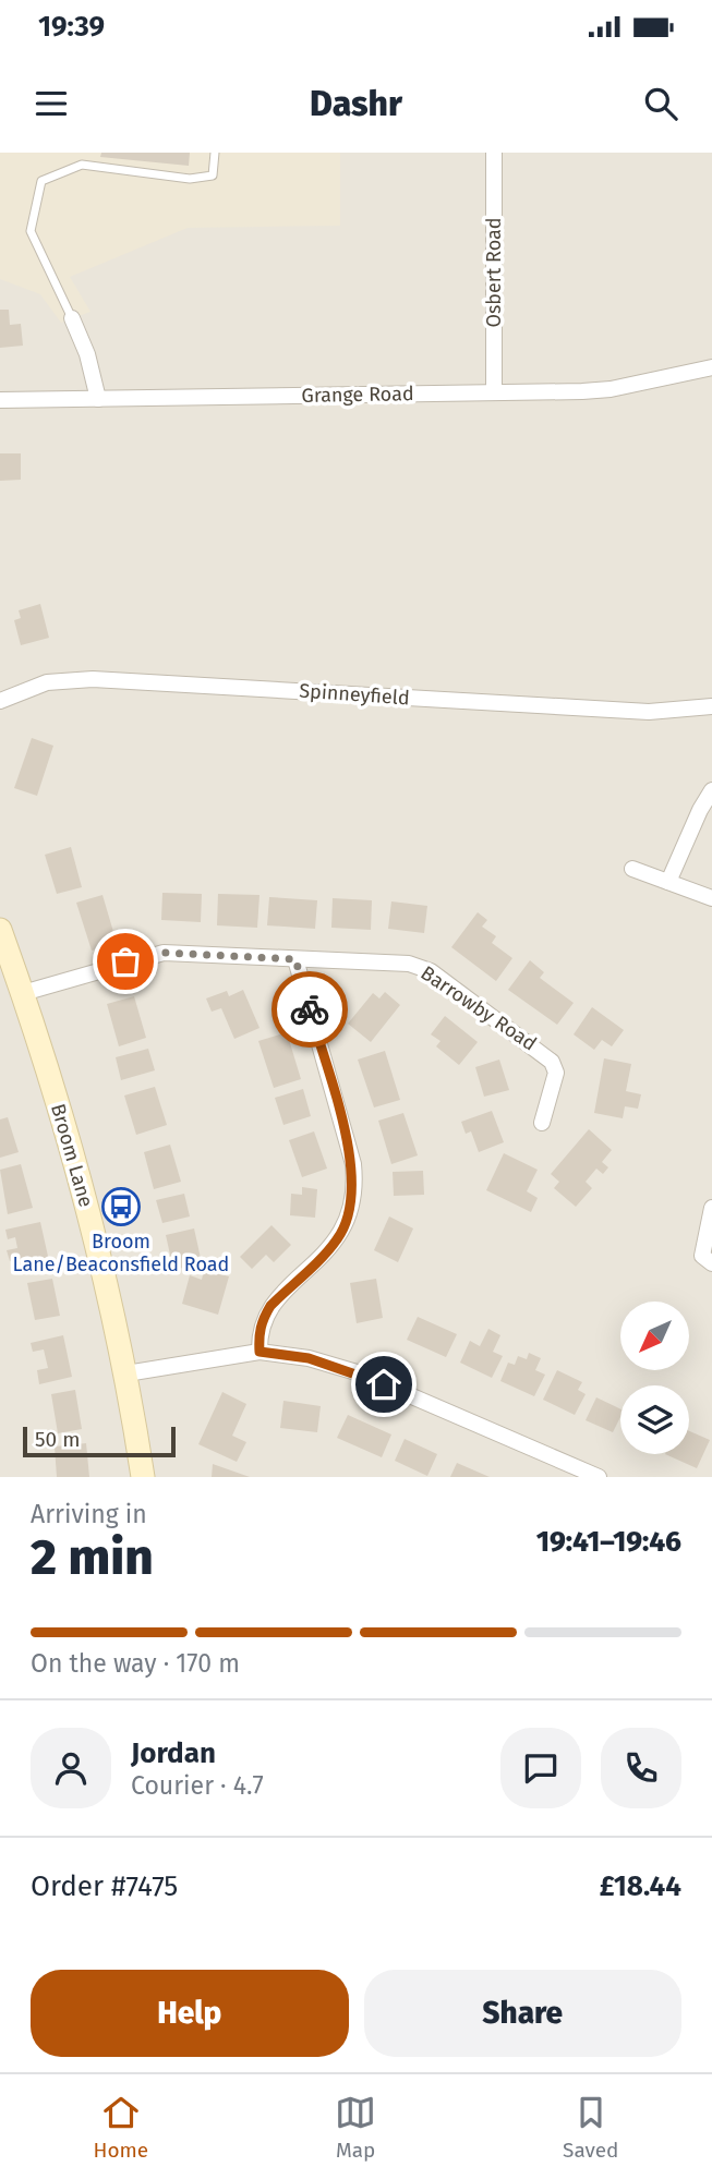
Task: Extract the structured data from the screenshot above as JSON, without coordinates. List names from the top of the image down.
{
  "streets": {
    "main road": ["Broom Lane"],
    "street": [
      "Osbert Road",
      "Grange Road",
      "Spinneyfield",
      "Barrowby Road"
    ]
  },
  "crossings": [
    ["Osbert Road", "Grange Road"],
    ["Barrowby Road", "Broom Lane"]
  ],
  "places": {
    "bus stop": ["Broom Lane/Beaconsfield Road"]
  },
  "scale_bar": "50 m",
  "north": "bottom left",
  "page": {
    "status": "19:39",
    "header": "Dashr",
    "scale": "50 m",
    "heading": ["2 min", "Arriving in", "19:41–19:46"],
    "panel": [
      "Jordan",
      "Courier · 4.7",
      "Order #7475",
      "£18.44"
    ],
    "bar": "On the way · 170 m",
    "buttons": ["Help", "Share"],
    "tabs": ["Home", "Map", "Saved"]
  }
}
